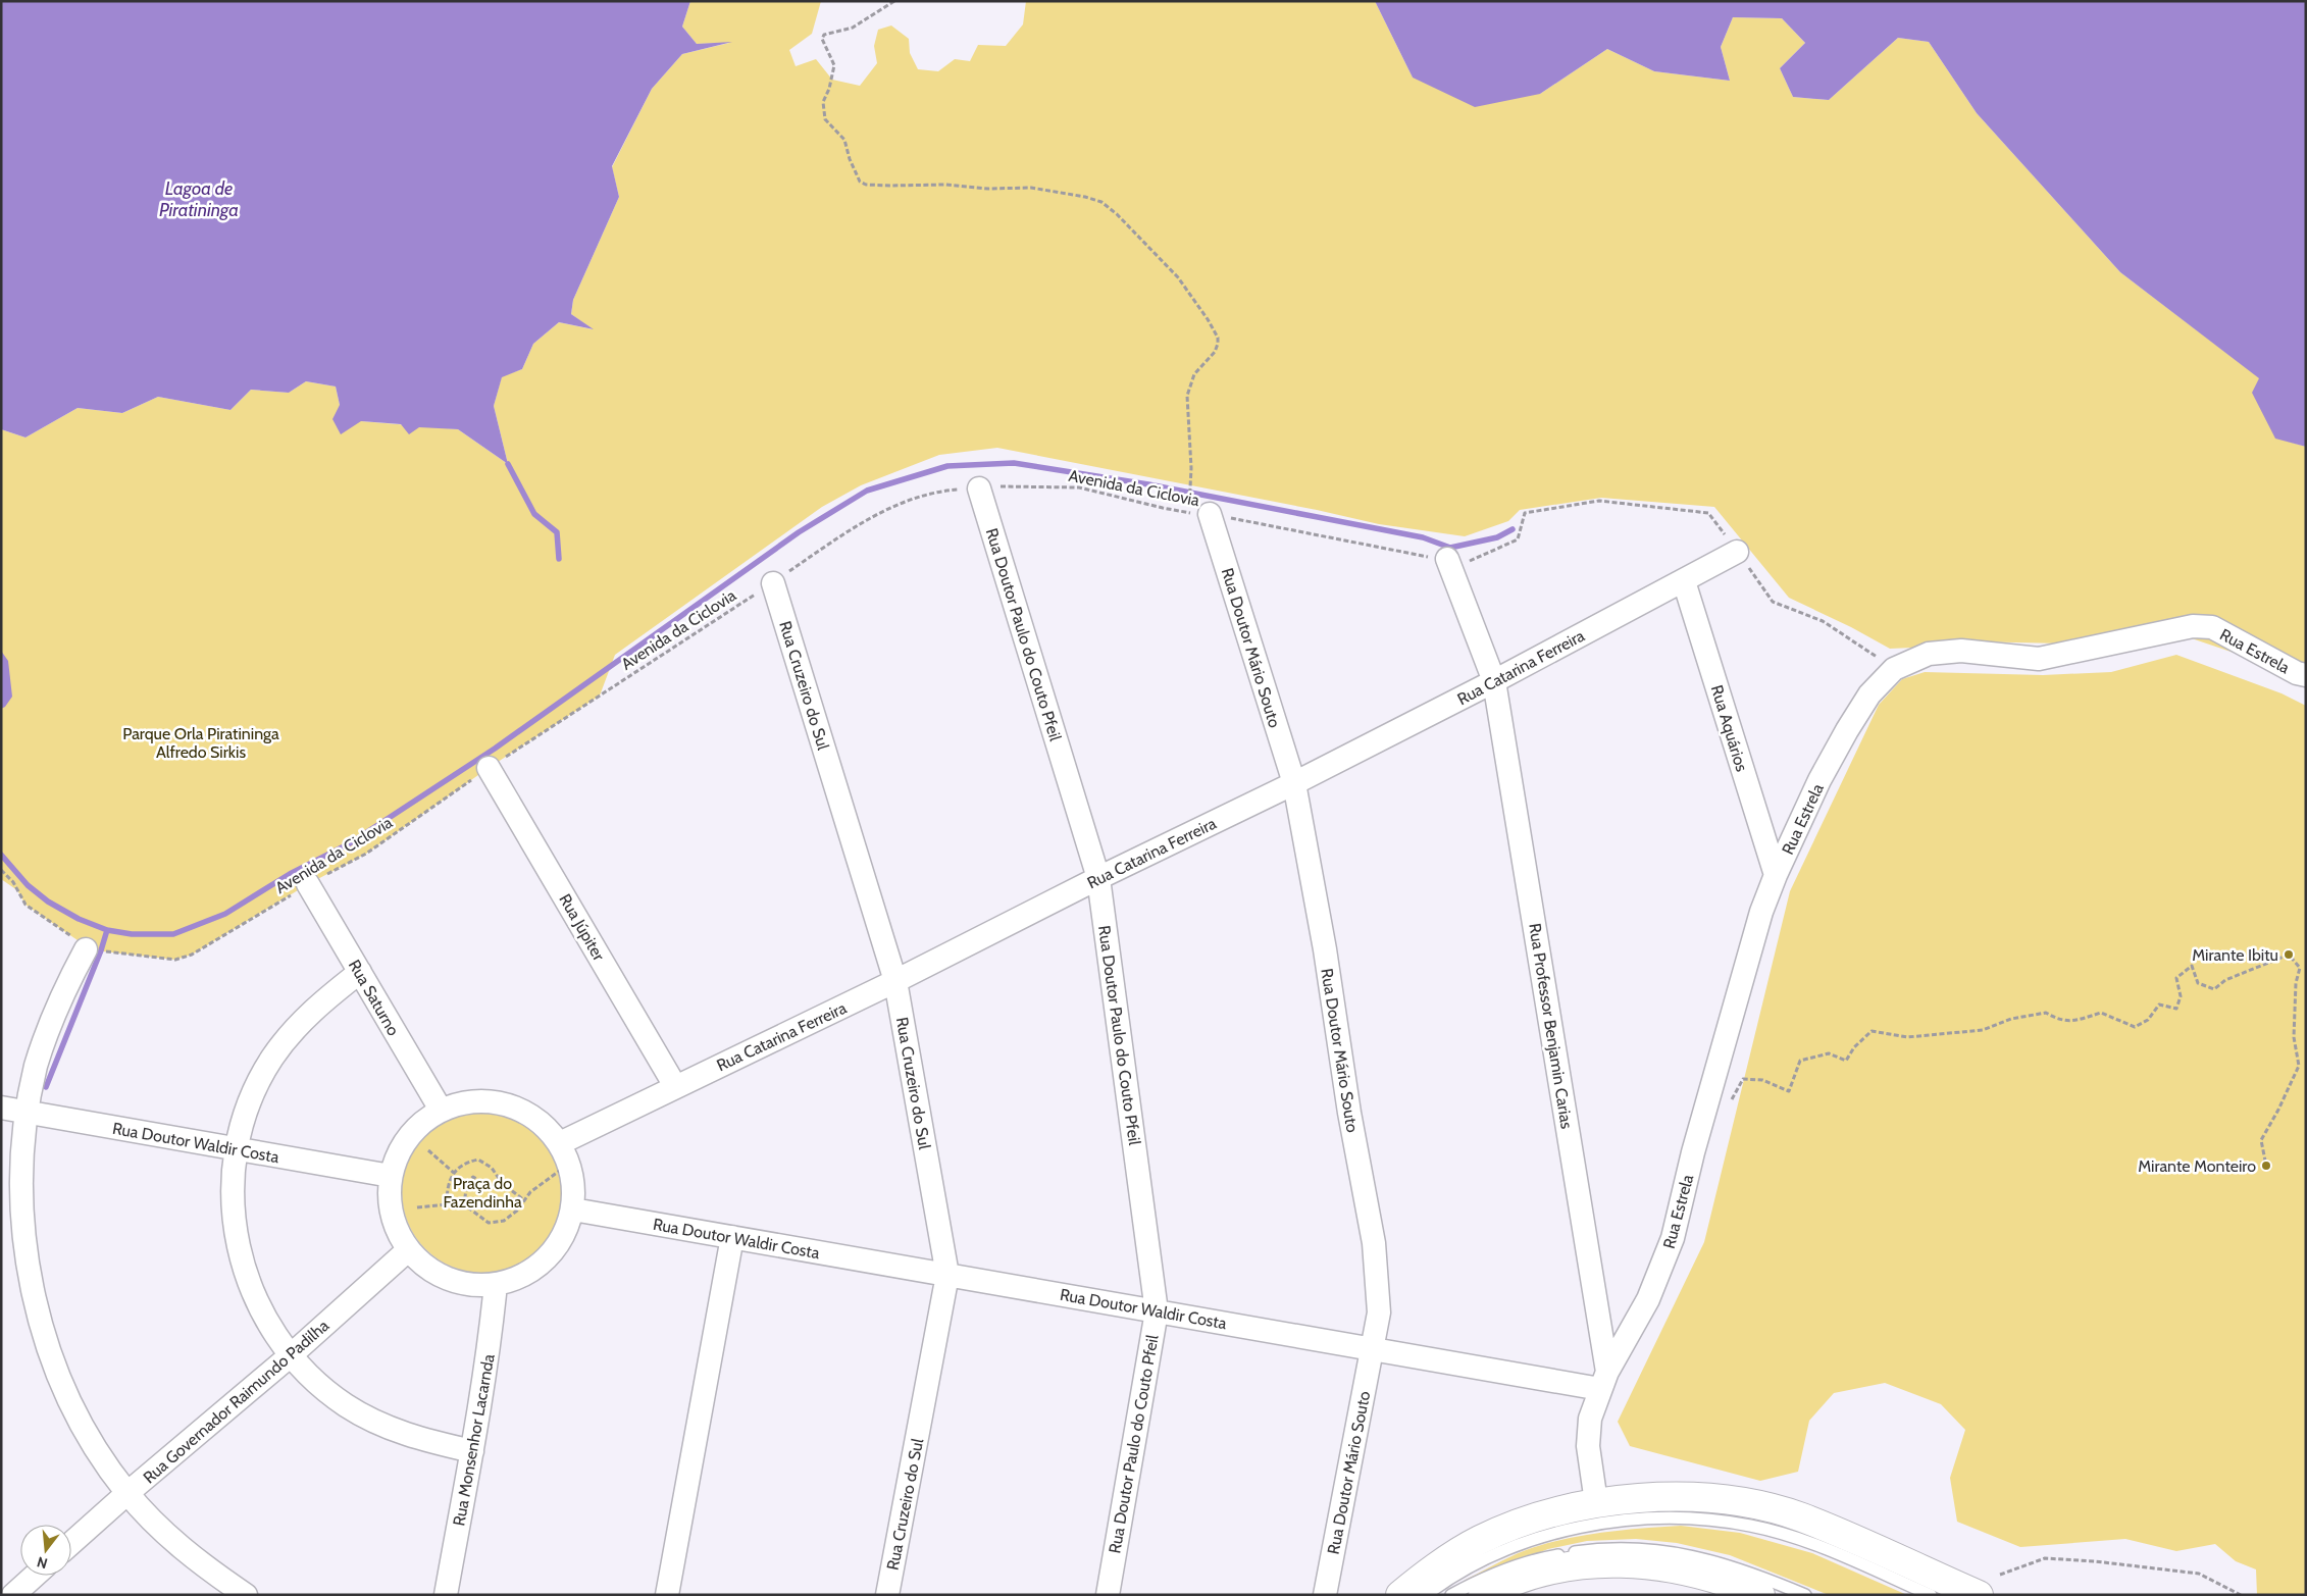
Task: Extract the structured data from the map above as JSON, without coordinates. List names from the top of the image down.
{
  "streets": {
    "street": [
      "Rua Doutor Paulo do Couto Pfeil",
      "Rua Doutor Mário Souto",
      "Rua Estrela",
      "Rua Catarina Ferreira",
      "Rua Cruzeiro do Sul",
      "Rua Aquários",
      "Rua Júpiter",
      "Rua Saturno",
      "Rua Professor Benjamin Carias",
      "Rua Doutor Waldir Costa",
      "Rua Governador Raimundo Padilha",
      "Rua Monsenhor Lacarnda"
    ],
    "path": ["Avenida da Ciclovia"]
  },
  "crossings": [
    ["Avenida da Ciclovia", "Rua Doutor Paulo do Couto Pfeil"],
    ["Avenida da Ciclovia", "Rua Doutor Mário Souto"],
    ["Avenida da Ciclovia", "Rua Catarina Ferreira"],
    ["Avenida da Ciclovia", "Rua Cruzeiro do Sul"],
    ["Avenida da Ciclovia", "Rua Júpiter"],
    ["Avenida da Ciclovia", "Rua Saturno"],
    ["Avenida da Ciclovia", "Rua Professor Benjamin Carias"],
    ["Rua Doutor Paulo do Couto Pfeil", "Rua Catarina Ferreira"],
    ["Rua Doutor Paulo do Couto Pfeil", "Rua Doutor Waldir Costa"],
    ["Rua Doutor Mário Souto", "Rua Catarina Ferreira"],
    ["Rua Doutor Mário Souto", "Rua Doutor Waldir Costa"],
    ["Rua Estrela", "Rua Aquários"],
    ["Rua Estrela", "Rua Professor Benjamin Carias"],
    ["Rua Estrela", "Rua Doutor Waldir Costa"],
    ["Rua Catarina Ferreira", "Rua Cruzeiro do Sul"],
    ["Rua Catarina Ferreira", "Rua Aquários"],
    ["Rua Catarina Ferreira", "Rua Júpiter"],
    ["Rua Catarina Ferreira", "Rua Professor Benjamin Carias"],
    ["Rua Cruzeiro do Sul", "Rua Doutor Waldir Costa"],
    ["Rua Professor Benjamin Carias", "Rua Doutor Waldir Costa"]
  ],
  "water": ["Lagoa de Piratininga"],
  "parks": ["Parque Orla Piratininga Alfredo Sirkis", "Praça do Fazendinha"],
  "places": ["Mirante Ibitu", "Mirante Monteiro"],
  "north": "bottom"
}
